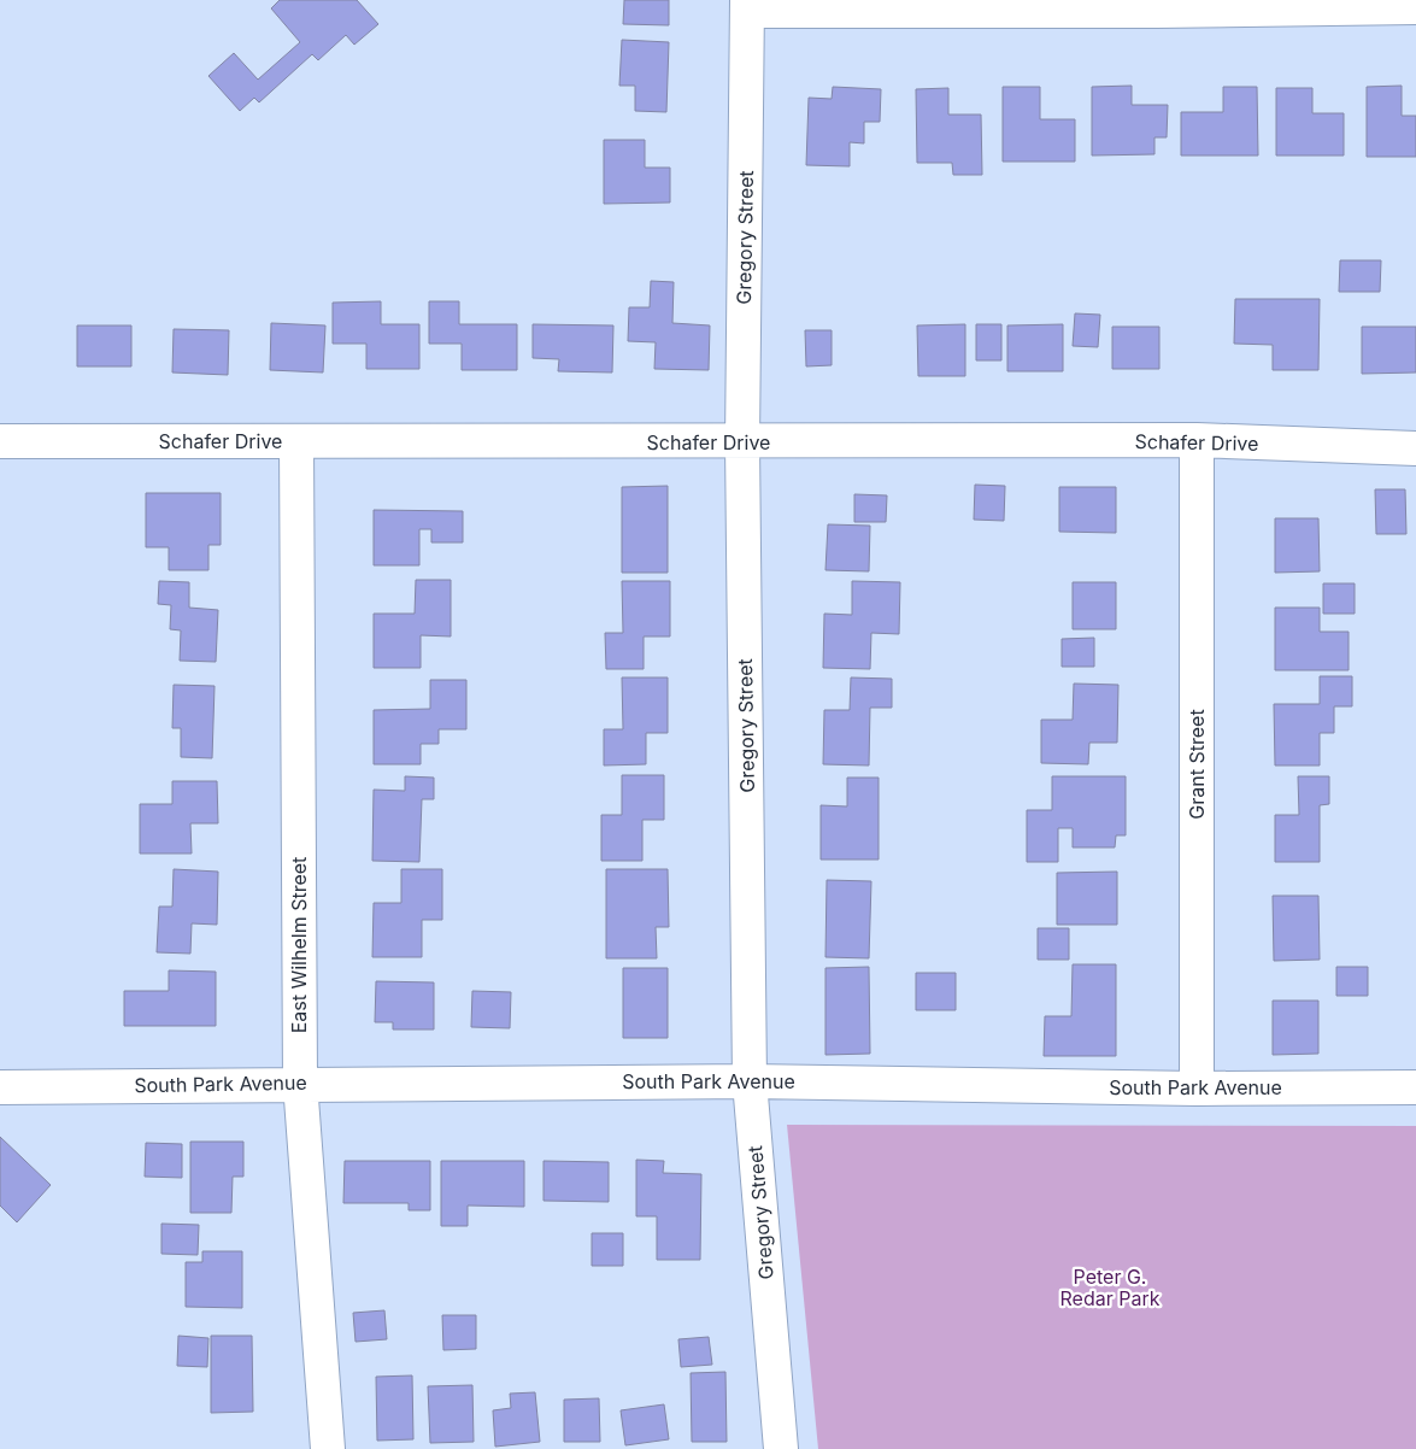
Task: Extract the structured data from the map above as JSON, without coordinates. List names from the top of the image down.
{
  "streets": {
    "street": [
      "Gregory Street",
      "Schafer Drive",
      "Grant Street",
      "East Wilhelm Street",
      "South Park Avenue"
    ]
  },
  "crossings": [
    ["Gregory Street", "Schafer Drive"],
    ["Gregory Street", "South Park Avenue"],
    ["Schafer Drive", "Grant Street"],
    ["Schafer Drive", "East Wilhelm Street"],
    ["Grant Street", "South Park Avenue"],
    ["East Wilhelm Street", "South Park Avenue"]
  ],
  "parks": ["Peter G. Redar Park"]
}
